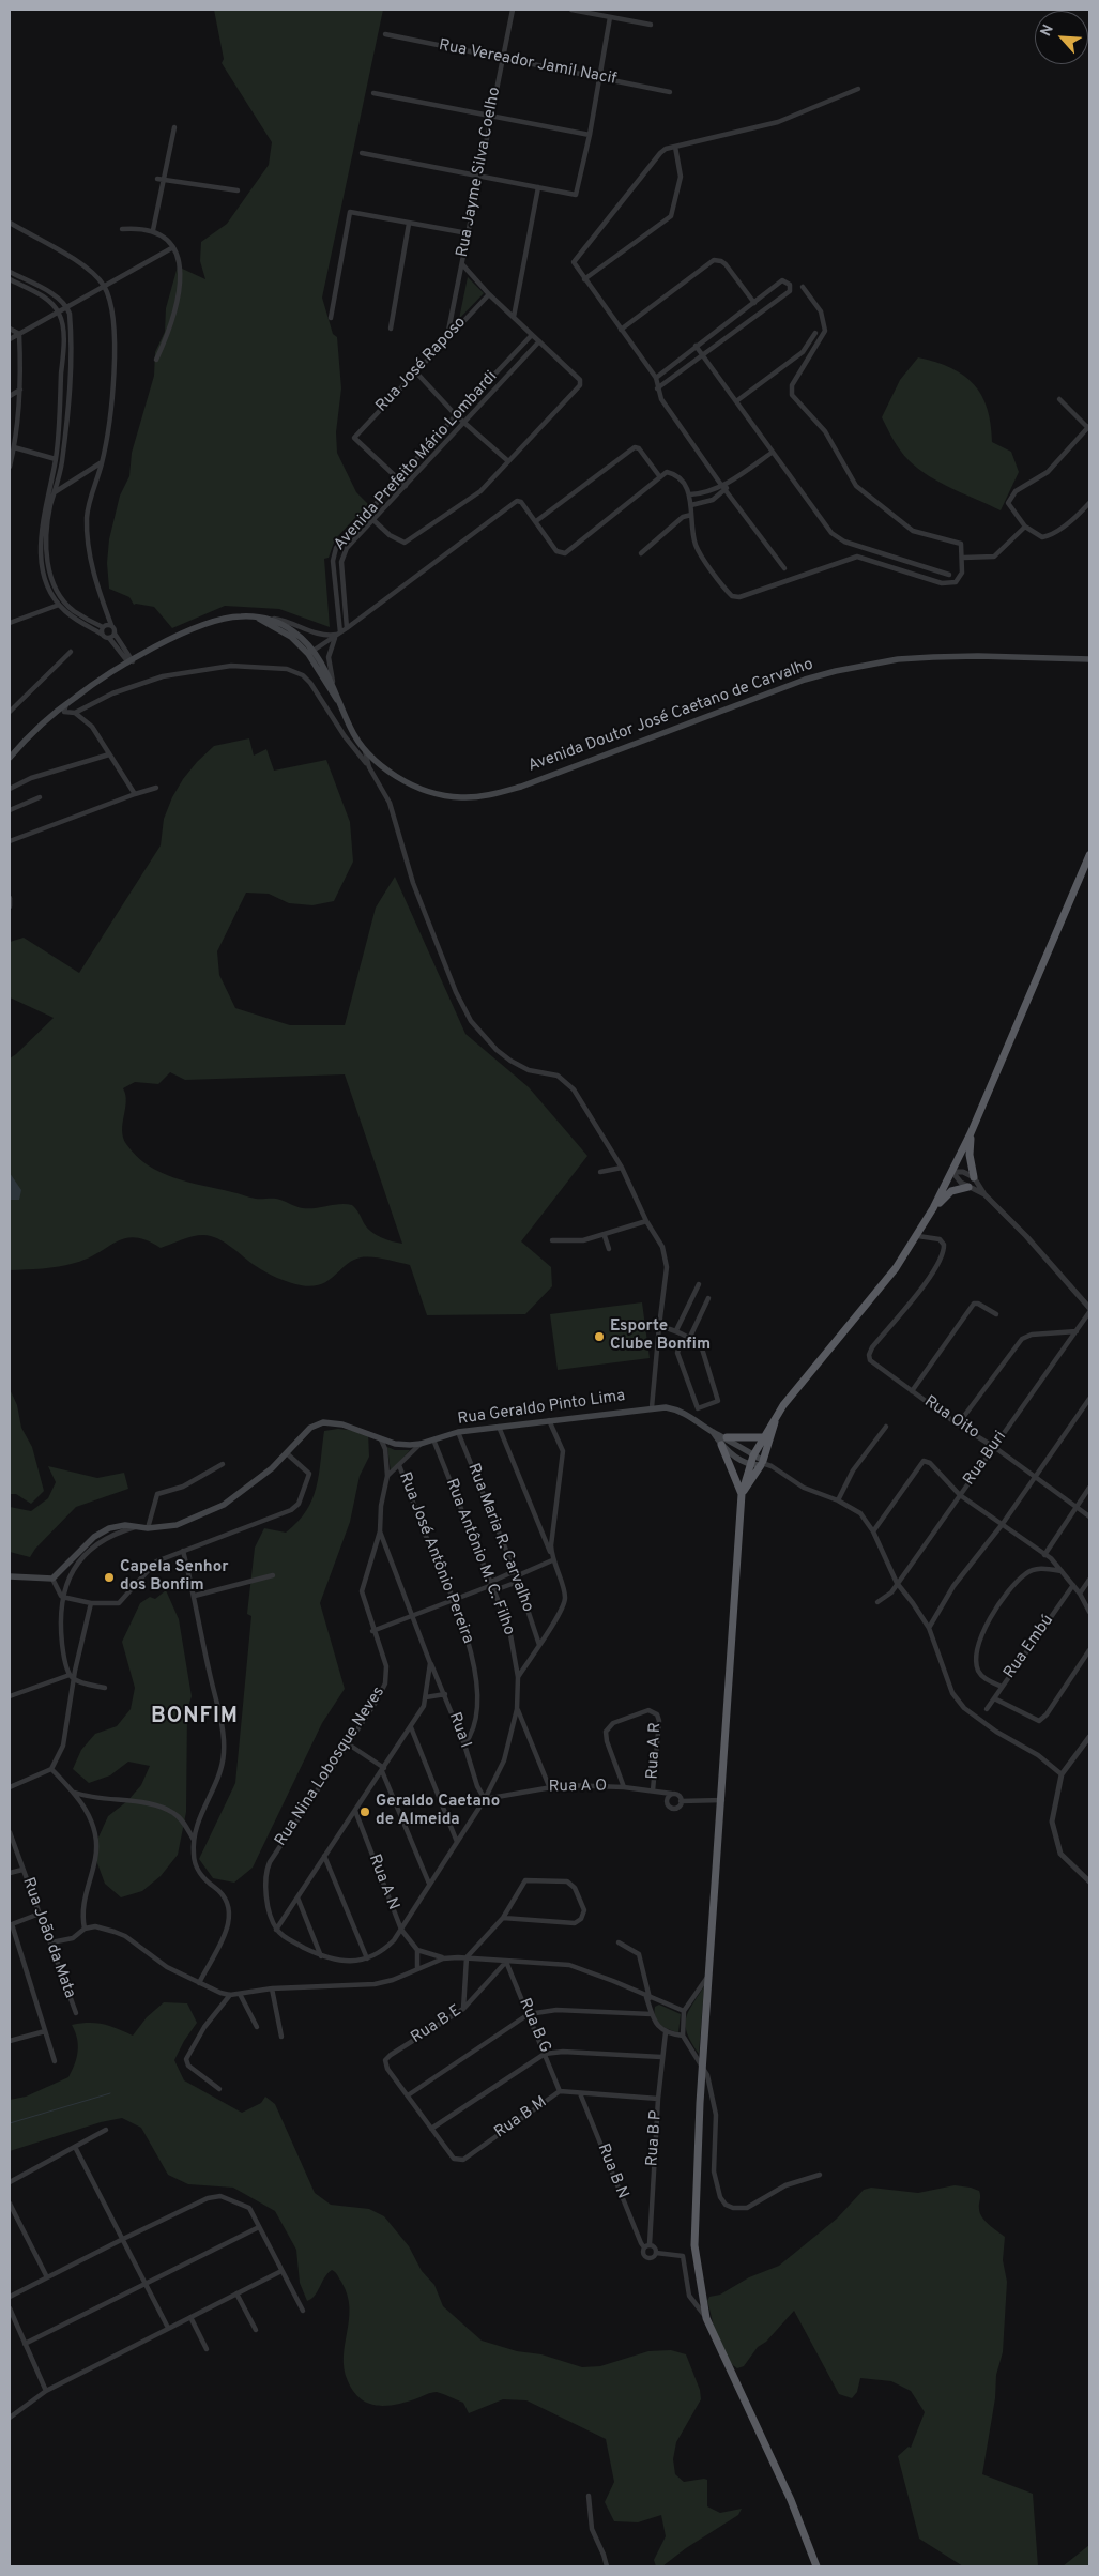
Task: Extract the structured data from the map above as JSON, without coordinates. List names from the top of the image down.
{
  "streets": {
    "main road": ["Avenida Doutor José Caetano de Carvalho", "Rua Geraldo Pinto Lima"],
    "street": [
      "Rua Vereador Jamil Nacif",
      "Rua Jayme Silva Coelho",
      "Rua José Raposo",
      "Avenida Prefeito Mário Lombardi",
      "Rua Oito",
      "Rua Buri",
      "Rua Maria R. Carvalho",
      "Rua Antônio M. C. Filho",
      "Rua José Antônio Pereira",
      "Rua Embú",
      "Rua I",
      "Rua A R",
      "Rua Nina Lobosque Neves",
      "Rua A O",
      "Rua A N",
      "Rua João da Mata",
      "Rua B E",
      "Rua B G",
      "Rua B M",
      "Rua B P",
      "Rua B N"
    ]
  },
  "crossings": [
    ["Rua Vereador Jamil Nacif", "Rua Jayme Silva Coelho"],
    ["Rua Jayme Silva Coelho", "Rua José Raposo"],
    ["Rua José Raposo", "Avenida Prefeito Mário Lombardi"],
    ["Rua Geraldo Pinto Lima", "Rua Maria R. Carvalho"],
    ["Rua Geraldo Pinto Lima", "Rua Antônio M. C. Filho"],
    ["Rua Geraldo Pinto Lima", "Rua Nina Lobosque Neves"],
    ["Rua Oito", "Rua Buri"],
    ["Rua Antônio M. C. Filho", "Rua I"],
    ["Rua Antônio M. C. Filho", "Rua A O"],
    ["Rua Antônio M. C. Filho", "Rua A N"],
    ["Rua José Antônio Pereira", "Rua I"],
    ["Rua I", "Rua Nina Lobosque Neves"],
    ["Rua I", "Rua A O"],
    ["Rua A R", "Rua A O"],
    ["Rua B E", "Rua B G"],
    ["Rua B G", "Rua B M"],
    ["Rua B M", "Rua B P"],
    ["Rua B M", "Rua B N"],
    ["Rua B P", "Rua B N"]
  ],
  "districts": ["BONFIM"],
  "places": ["Esporte Clube Bonfim", "Capela Senhor dos Bonfim", "Geraldo Caetano de Almeida"],
  "north": "top left"
}
